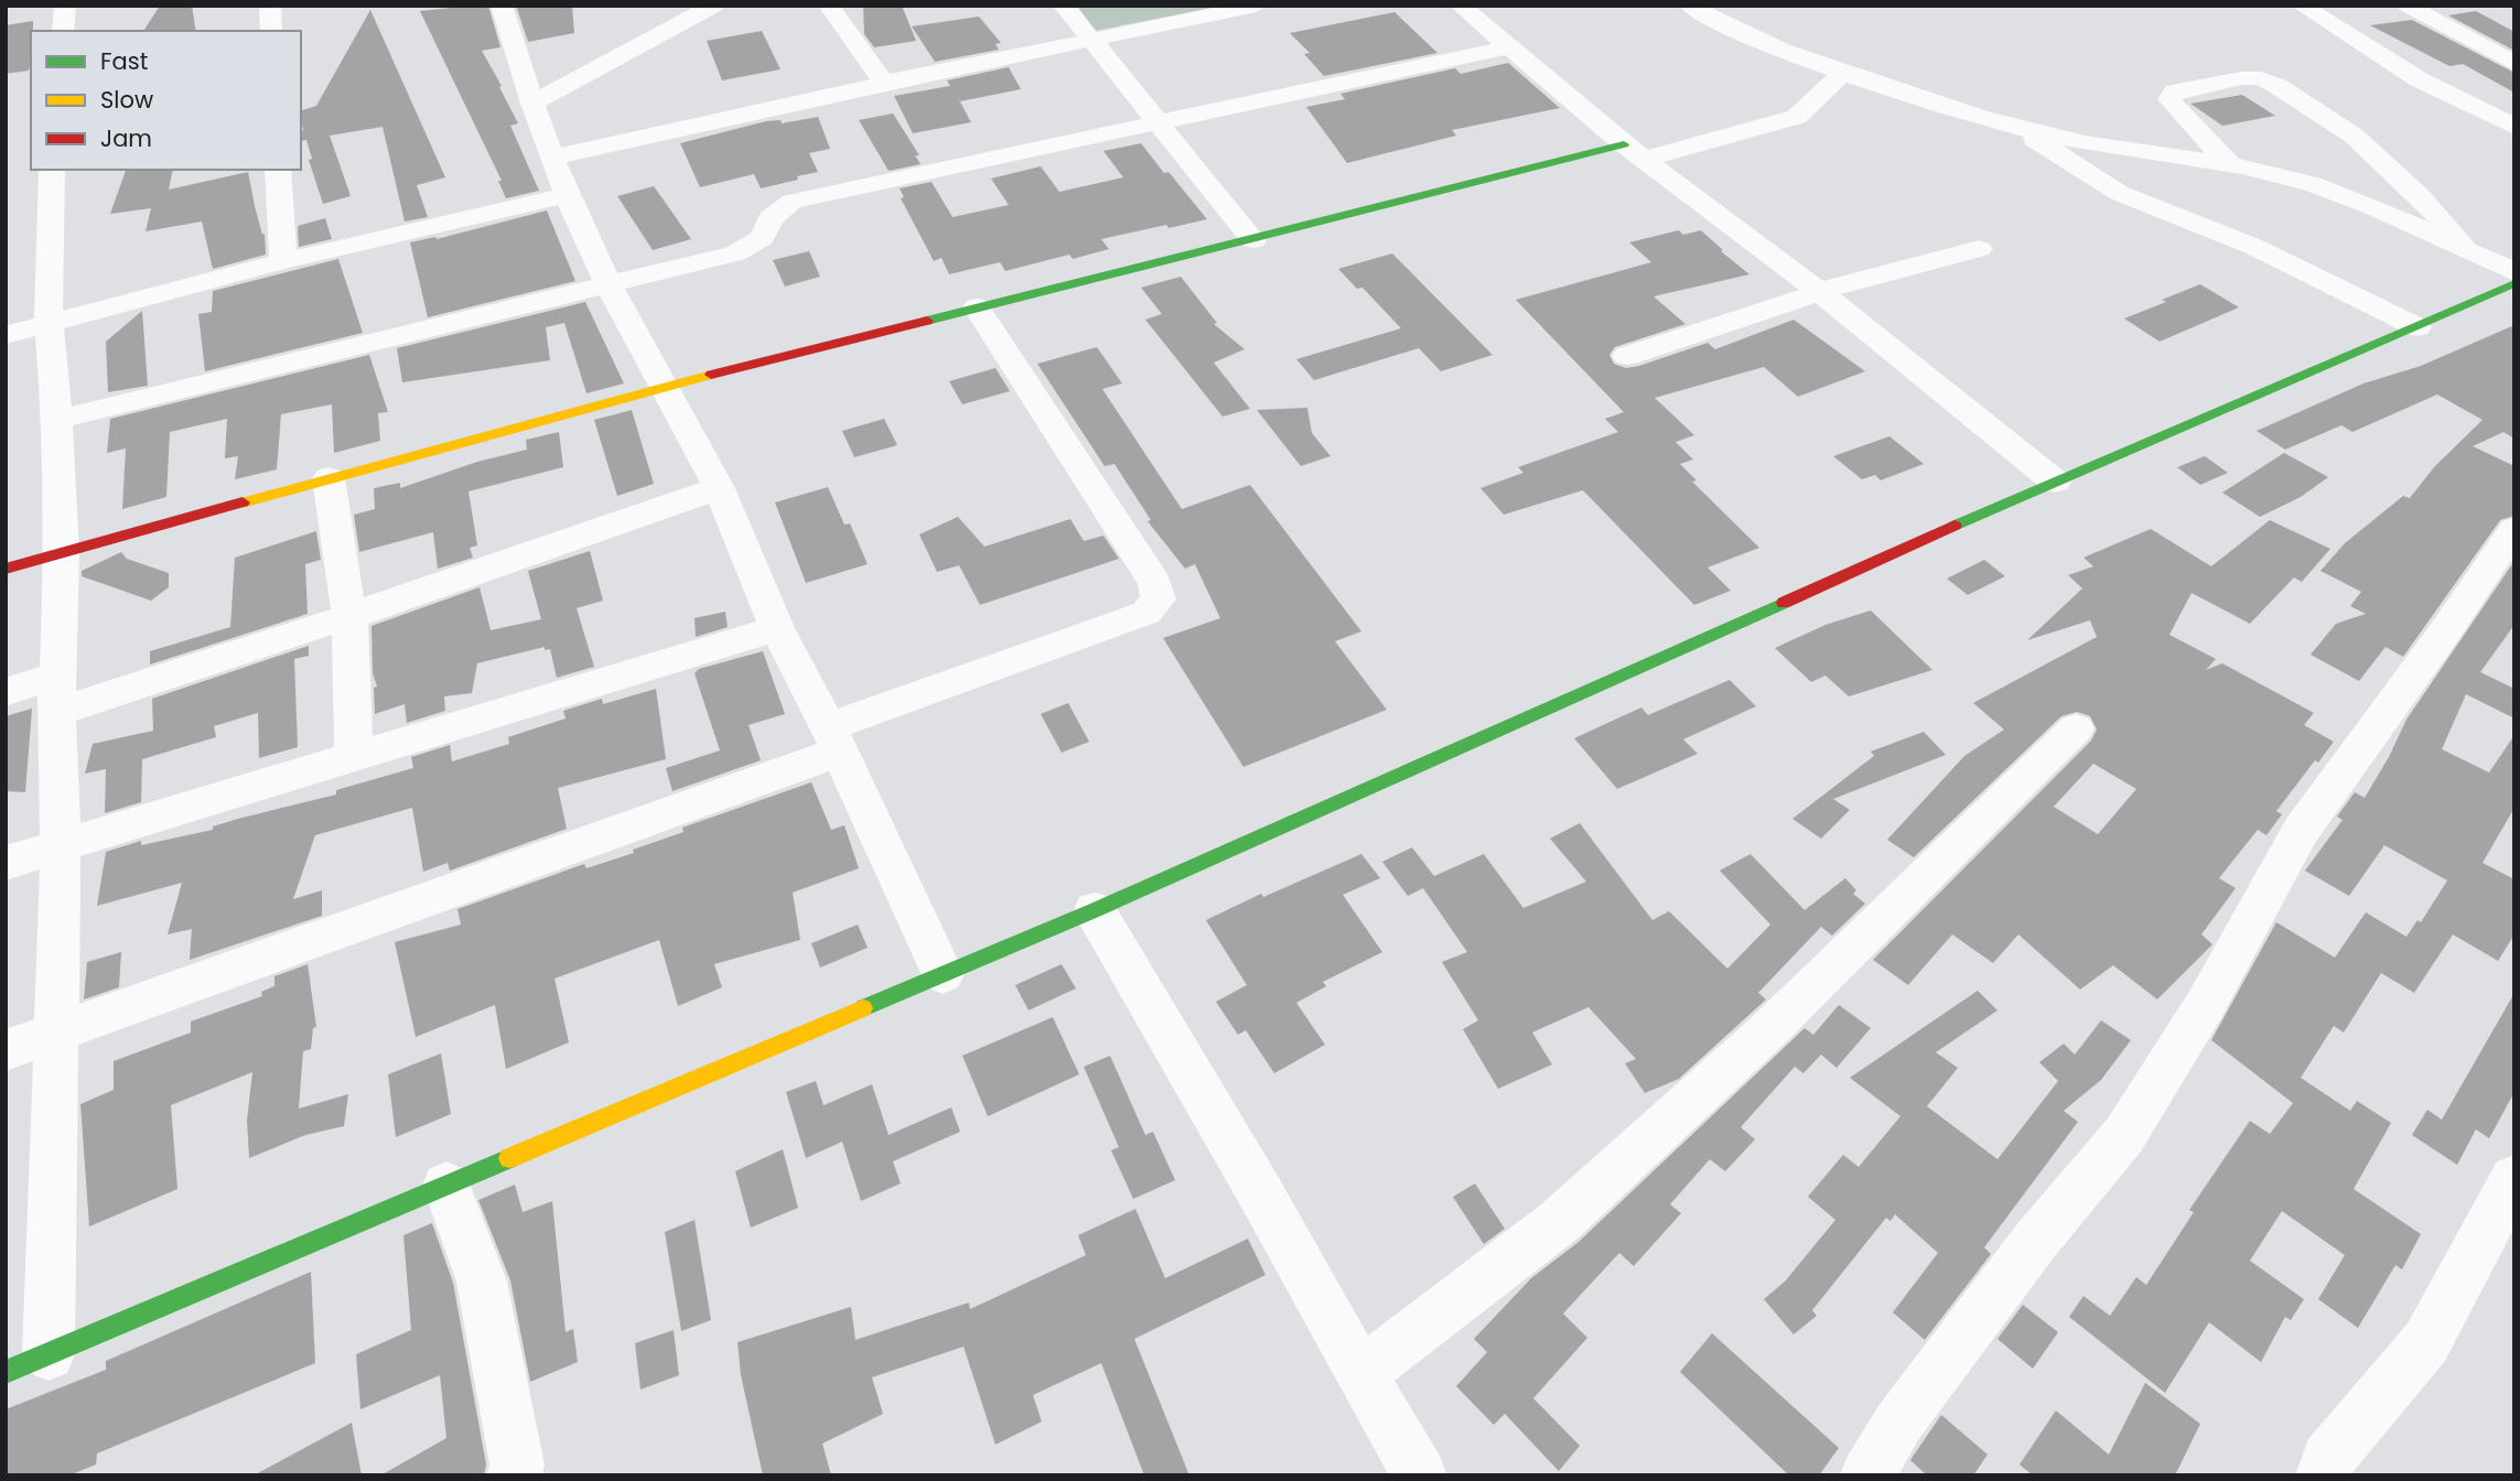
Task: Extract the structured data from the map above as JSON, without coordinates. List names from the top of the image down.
{
  "legend": ["Fast", "Slow", "Jam"]
}
